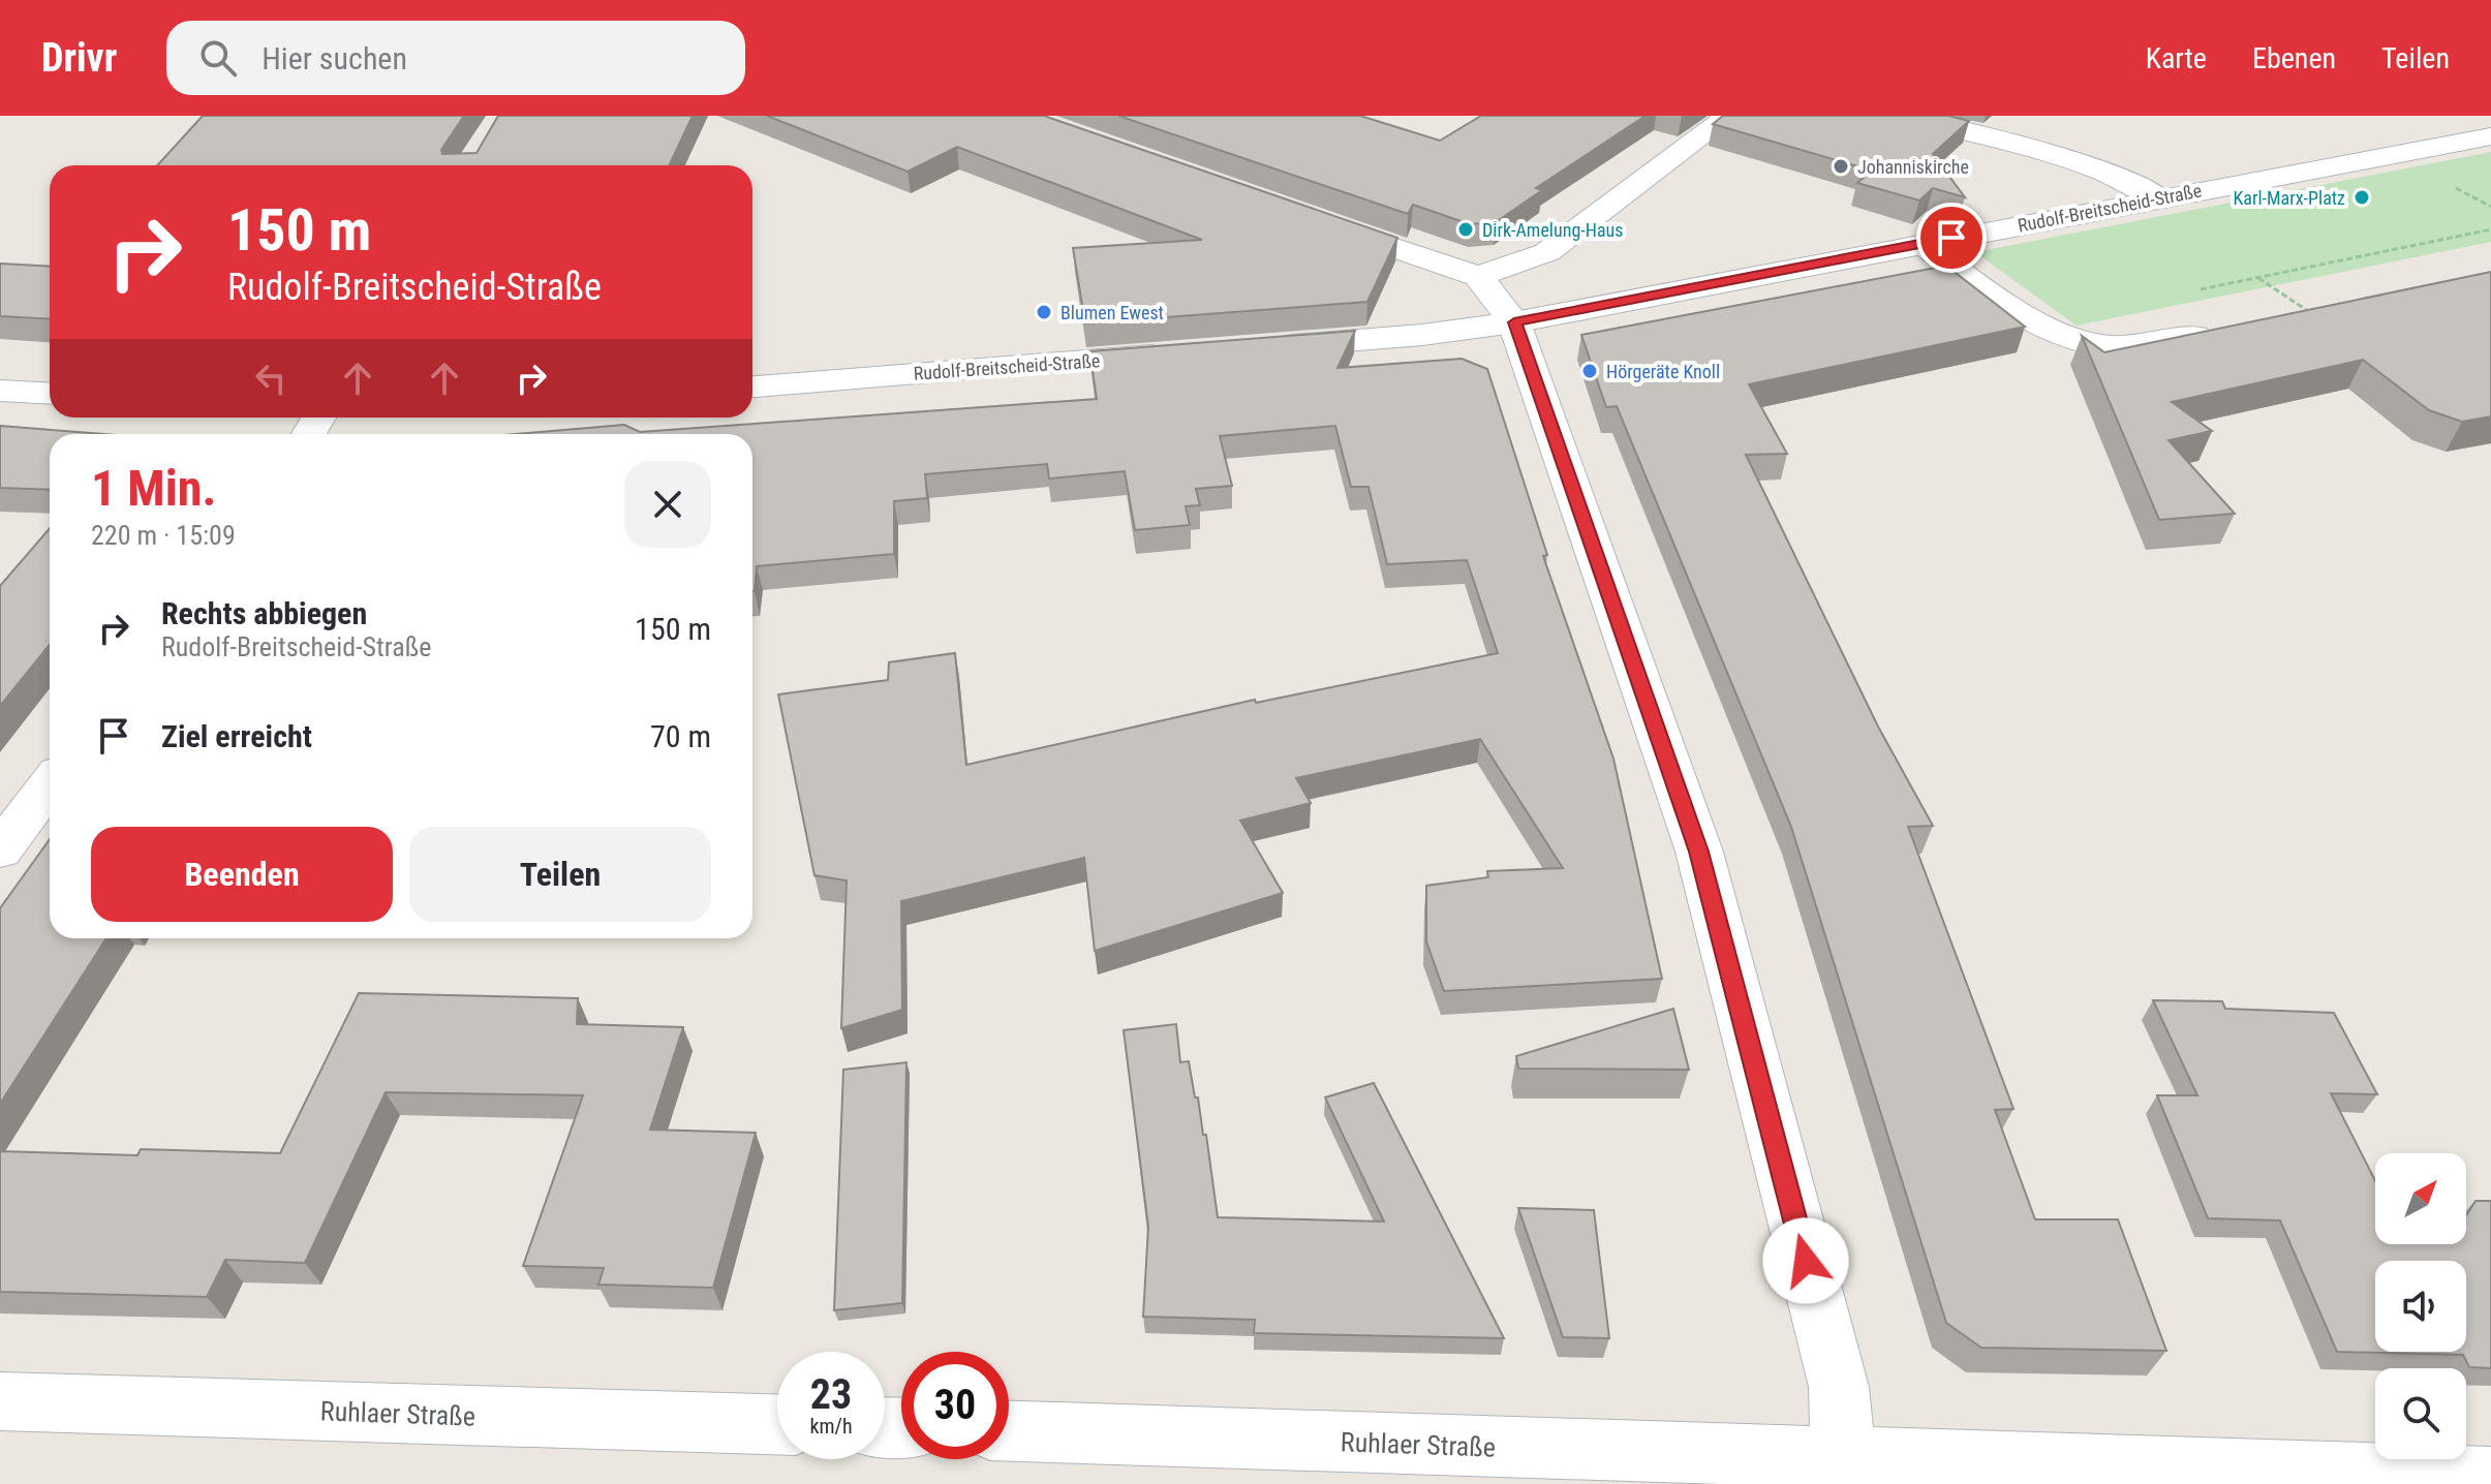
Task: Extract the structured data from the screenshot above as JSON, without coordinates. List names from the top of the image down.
{
  "streets": {
    "street": ["Rudolf-Breitscheid-Straße", "Ruhlaer Straße"]
  },
  "places": [
    "Johanniskirche",
    "Karl-Marx-Platz",
    "Dirk-Amelung-Haus",
    "Blumen Ewest",
    "Hörgeräte Knoll"
  ],
  "north": "top right",
  "page": {
    "header": "Drivr",
    "search": "Hier suchen",
    "nav": ["Karte", "Ebenen", "Teilen"],
    "turn": ["150 m", "Rudolf-Breitscheid-Straße"],
    "heading": ["1 Min.", "220 m · 15:09"],
    "list": [
      {
        "name": "Rechts abbiegen",
        "note": "Rudolf-Breitscheid-Straße",
        "value": "150 m"
      },
      {
        "name": "Ziel erreicht",
        "value": "70 m"
      }
    ],
    "buttons": ["Beenden", "Teilen"],
    "speed": "23 km/h",
    "limit": "30"
  }
}
